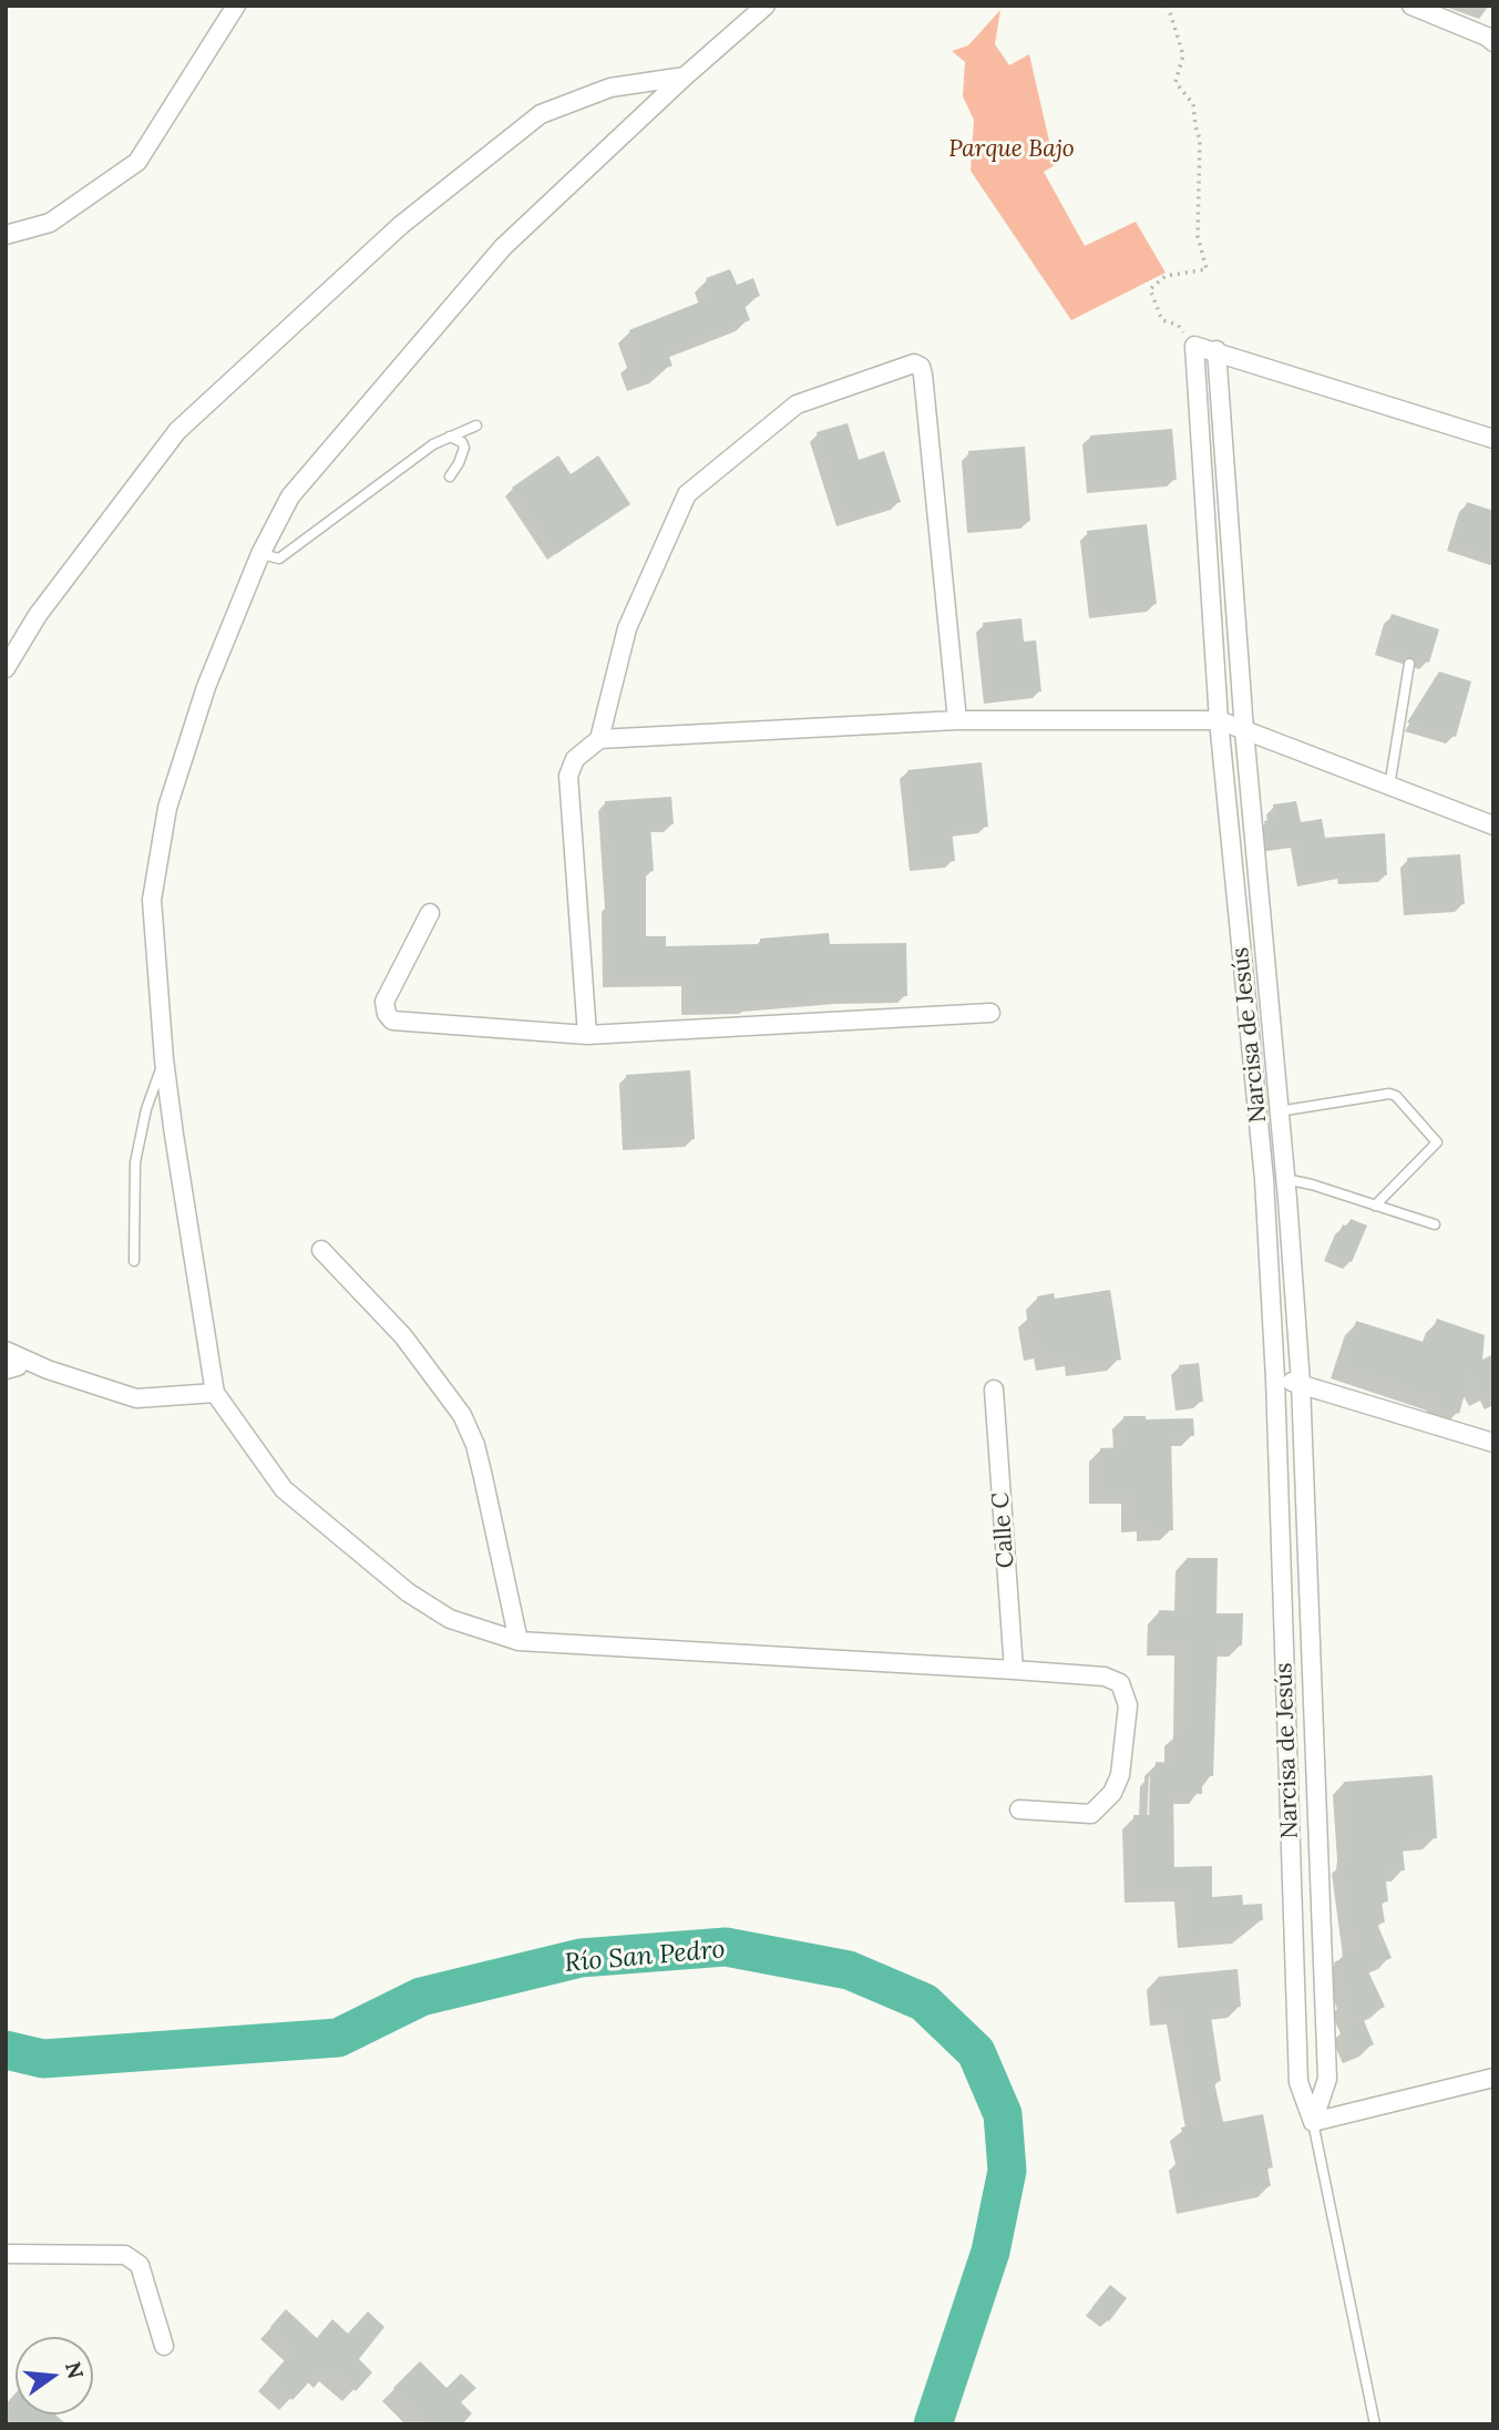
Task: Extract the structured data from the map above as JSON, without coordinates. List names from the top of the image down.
{
  "streets": {
    "street": ["Narcisa de Jesús", "Calle C"]
  },
  "water": ["Río San Pedro"],
  "parks": ["Parque Bajo"],
  "north": "right"
}
